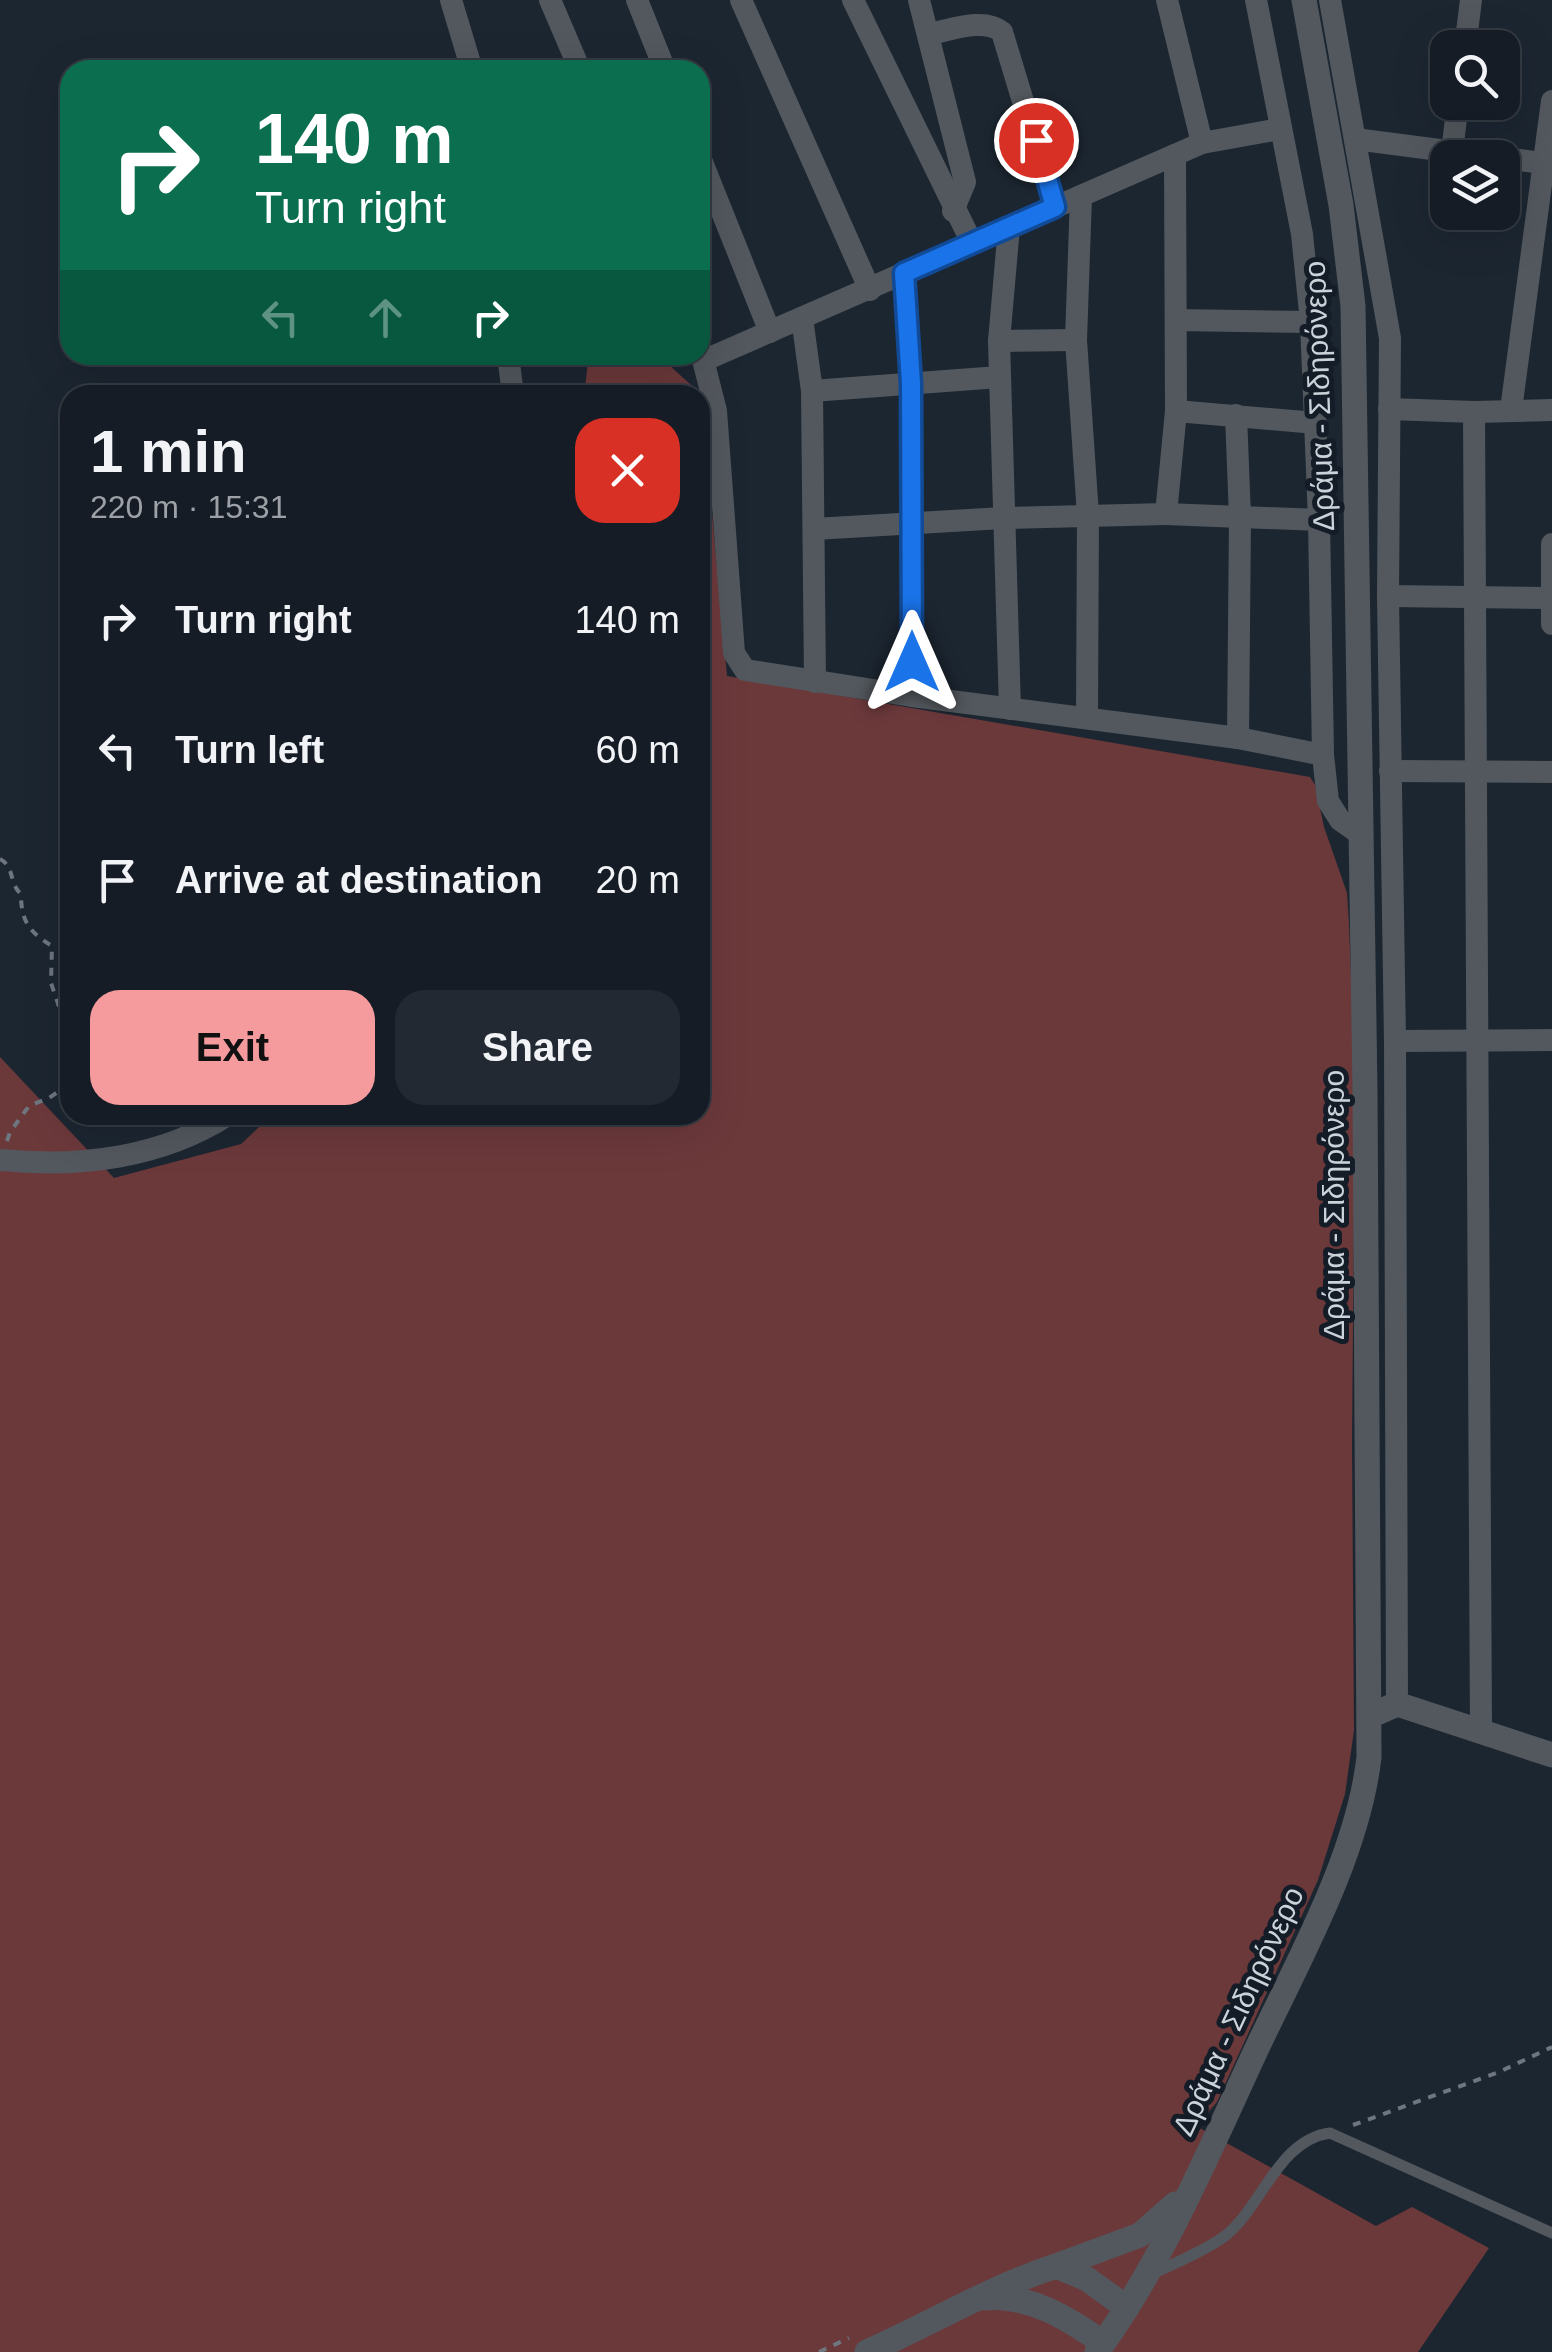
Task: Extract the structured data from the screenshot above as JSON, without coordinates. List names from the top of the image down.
{
  "streets": {
    "street": ["Δράμα - Σιδηρόνερο"]
  },
  "page": {
    "turn": ["140 m", "Turn right"],
    "heading": ["1 min", "220 m · 15:31"],
    "list": [
      {
        "name": "Turn right",
        "value": "140 m"
      },
      {
        "name": "Turn left",
        "value": "60 m"
      },
      {
        "name": "Arrive at destination",
        "value": "20 m"
      }
    ],
    "buttons": ["Exit", "Share"]
  }
}
